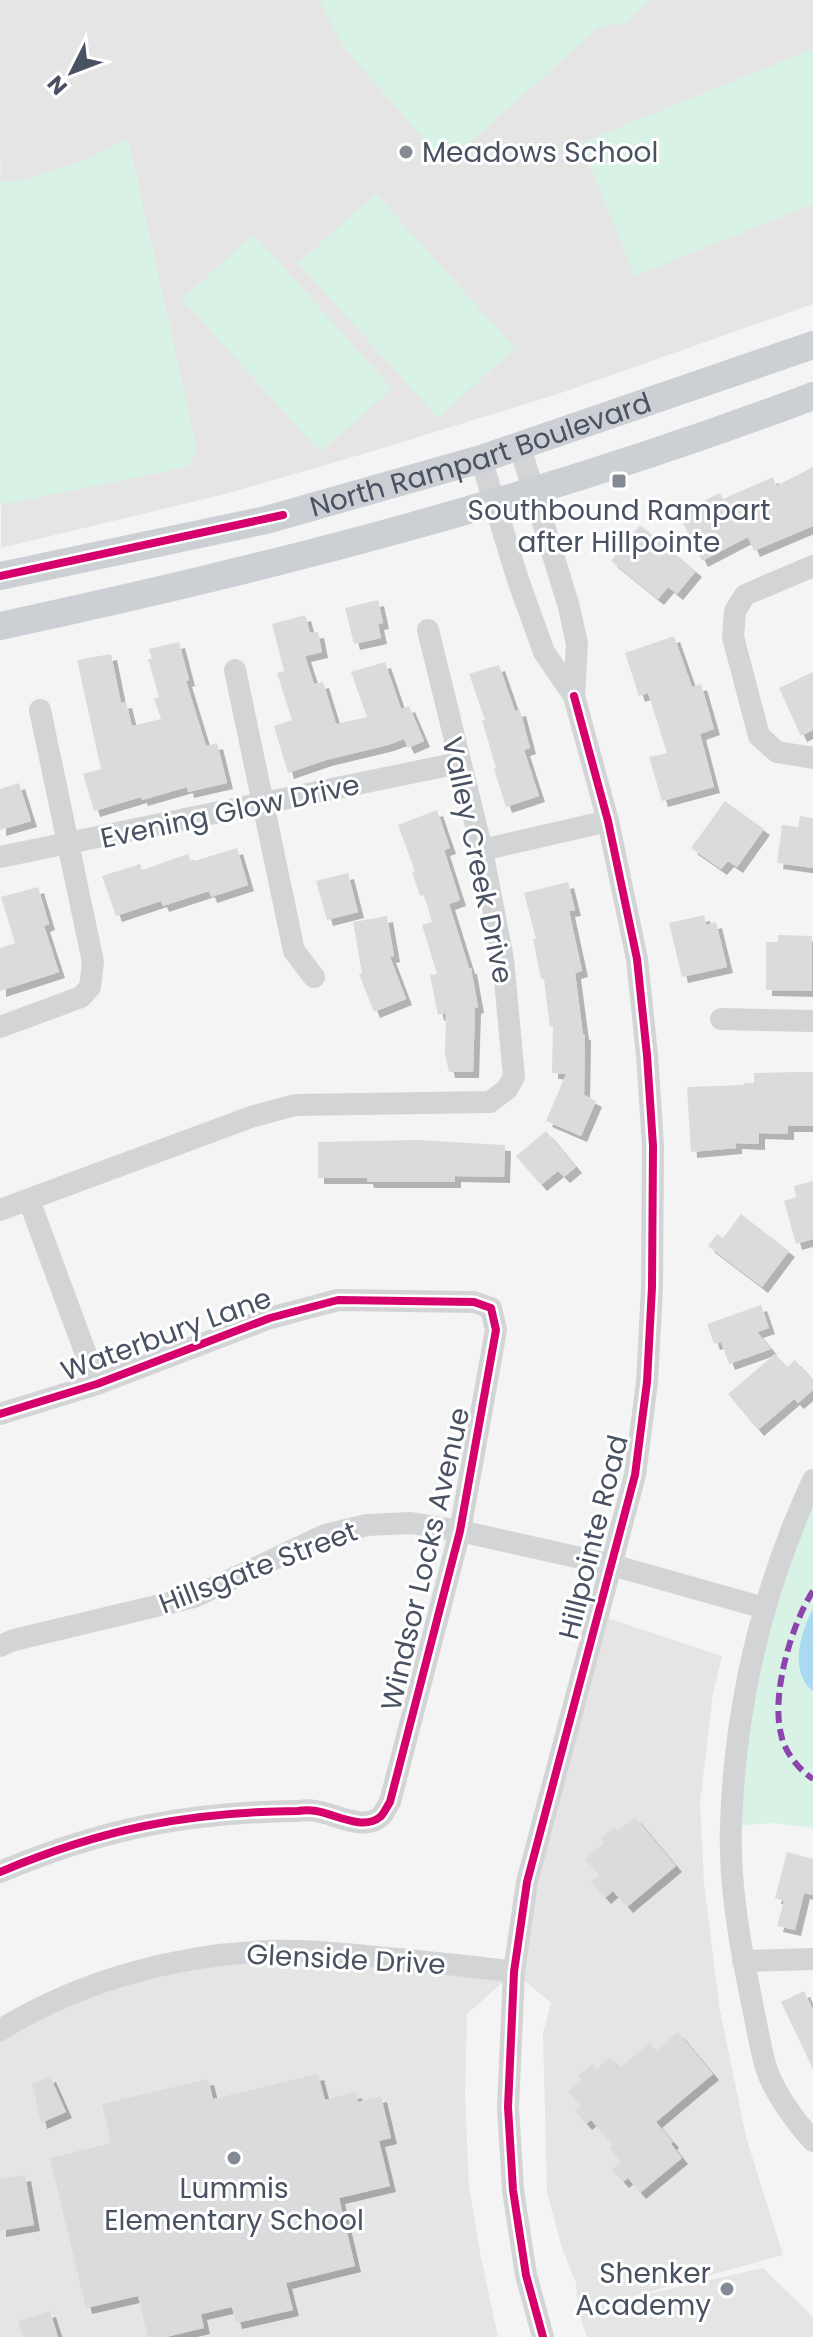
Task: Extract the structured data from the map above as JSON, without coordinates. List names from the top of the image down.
{
  "streets": {
    "main road": ["North Rampart Boulevard"],
    "street": [
      "Evening Glow Drive",
      "Valley Creek Drive",
      "Waterbury Lane",
      "Hillpointe Road",
      "Windsor Locks Avenue",
      "Hillsgate Street",
      "Glenside Drive"
    ]
  },
  "crossings": [
    ["North Rampart Boulevard", "Hillpointe Road"],
    ["Evening Glow Drive", "Valley Creek Drive"],
    ["Waterbury Lane", "Windsor Locks Avenue"],
    ["Hillpointe Road", "Hillsgate Street"],
    ["Hillpointe Road", "Glenside Drive"],
    ["Windsor Locks Avenue", "Hillsgate Street"]
  ],
  "places": {
    "other": ["Meadows School", "Lummis Elementary School", "Shenker Academy"],
    "transit": ["Southbound Rampart after Hillpointe"]
  },
  "north": "bottom left"
}
